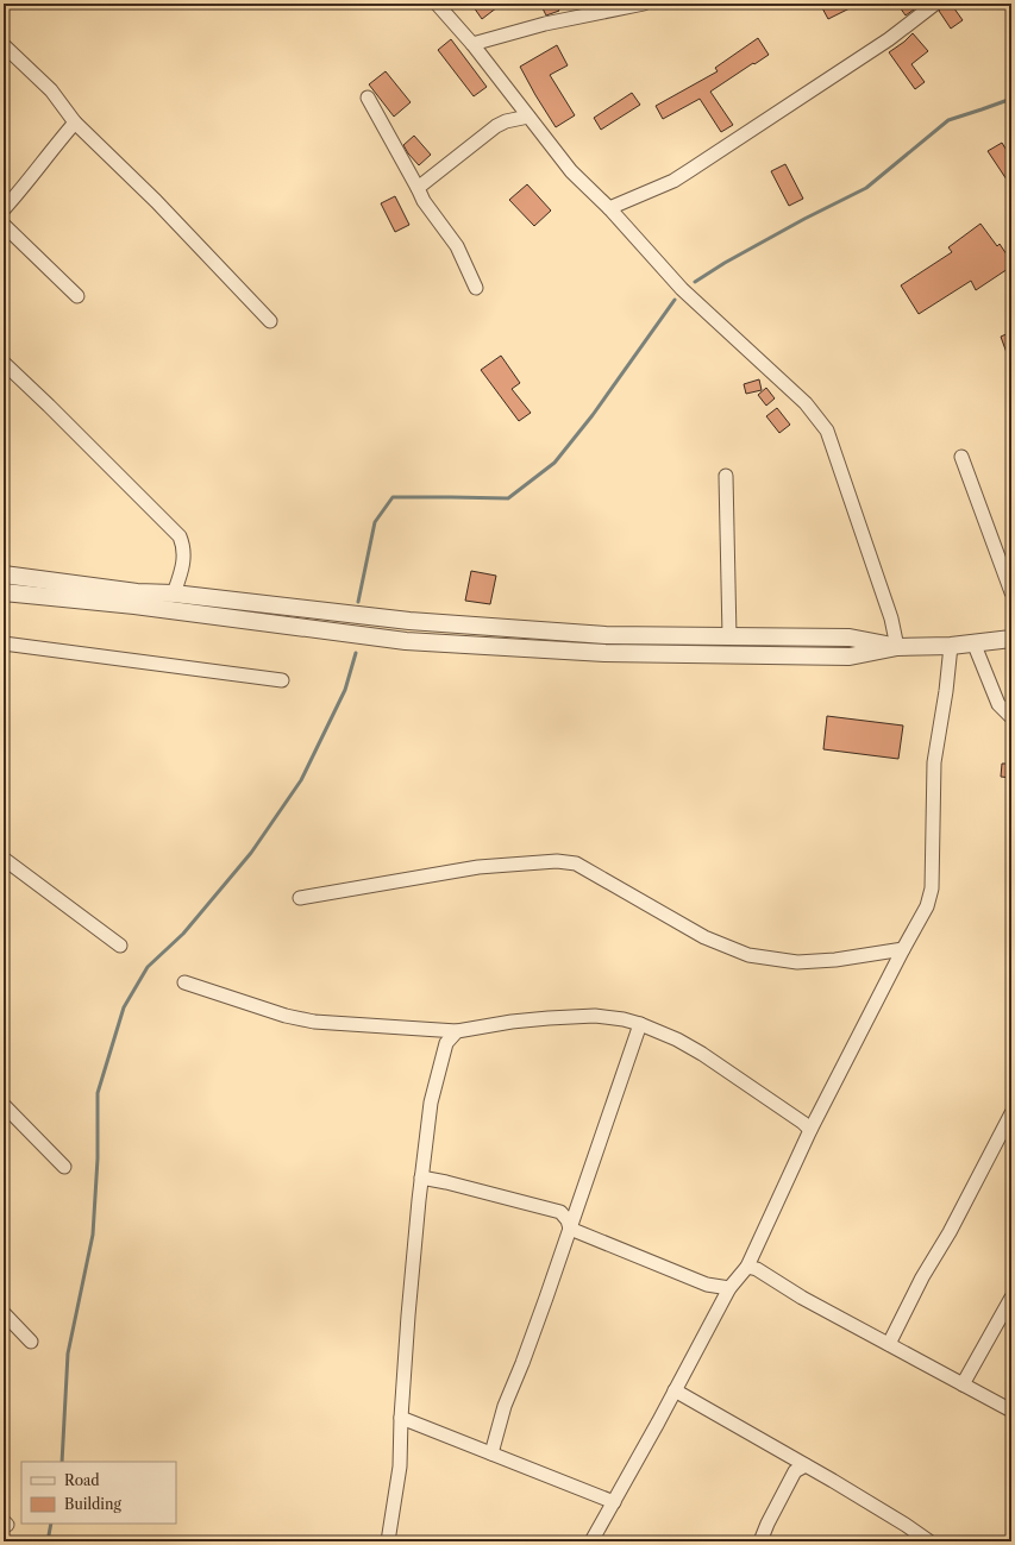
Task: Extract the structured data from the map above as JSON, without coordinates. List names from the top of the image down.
{
  "legend": ["Road", "Building"]
}
